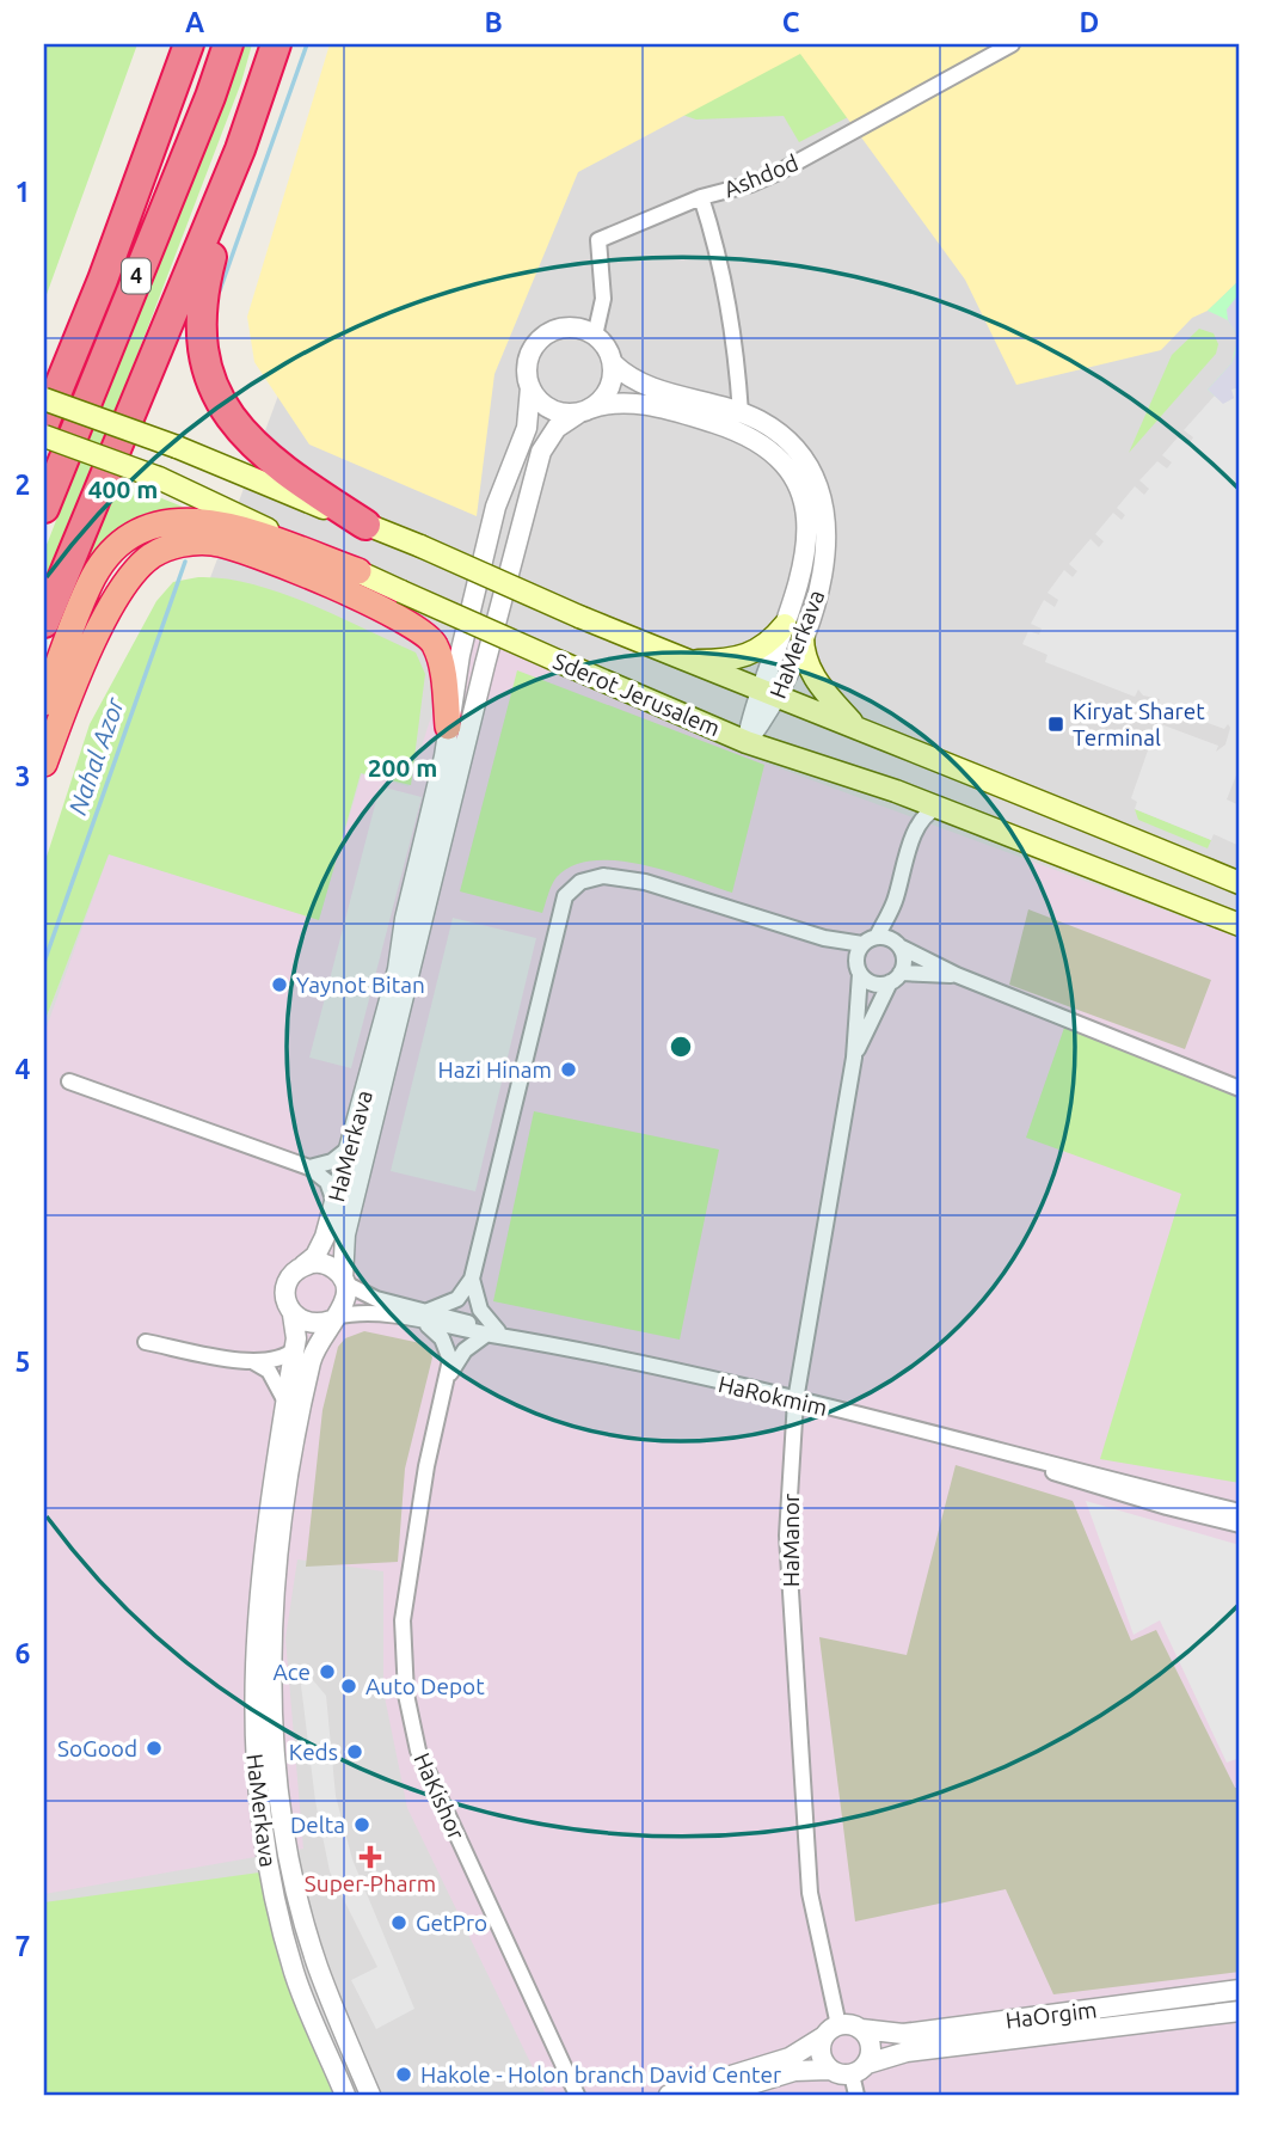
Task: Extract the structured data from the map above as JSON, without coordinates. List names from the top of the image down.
{
  "streets": {
    "highway": ["4"],
    "main road": ["Sderot Jerusalem"],
    "street": [
      "Ashdod",
      "HaMerkava",
      "HaRokmim",
      "HaManor",
      "HaKishor",
      "HaOrgim"
    ]
  },
  "crossings": [
    ["Ashdod", "HaMerkava"],
    ["HaMerkava", "Sderot Jerusalem"],
    ["HaMerkava", "HaRokmim"],
    ["Sderot Jerusalem", "HaManor"],
    ["HaRokmim", "HaManor"],
    ["HaRokmim", "HaKishor"],
    ["HaManor", "HaOrgim"]
  ],
  "water": ["Nahal Azor"],
  "places": {
    "transit": ["Kiryat Sharet Terminal"],
    "other": [
      "Yaynot Bitan",
      "Hazi Hinam",
      "Ace",
      "Auto Depot",
      "SoGood",
      "Keds",
      "Delta",
      "GetPro",
      "Hakole - Holon branch David Center"
    ],
    "health": ["Super-Pharm"]
  },
  "grid": {
    "columns": [
      "A",
      "B",
      "C",
      "D"
    ],
    "rows": [
      "1",
      "2",
      "3",
      "4",
      "5",
      "6",
      "7"
    ]
  },
  "rings": ["400 m", "200 m"]
}
